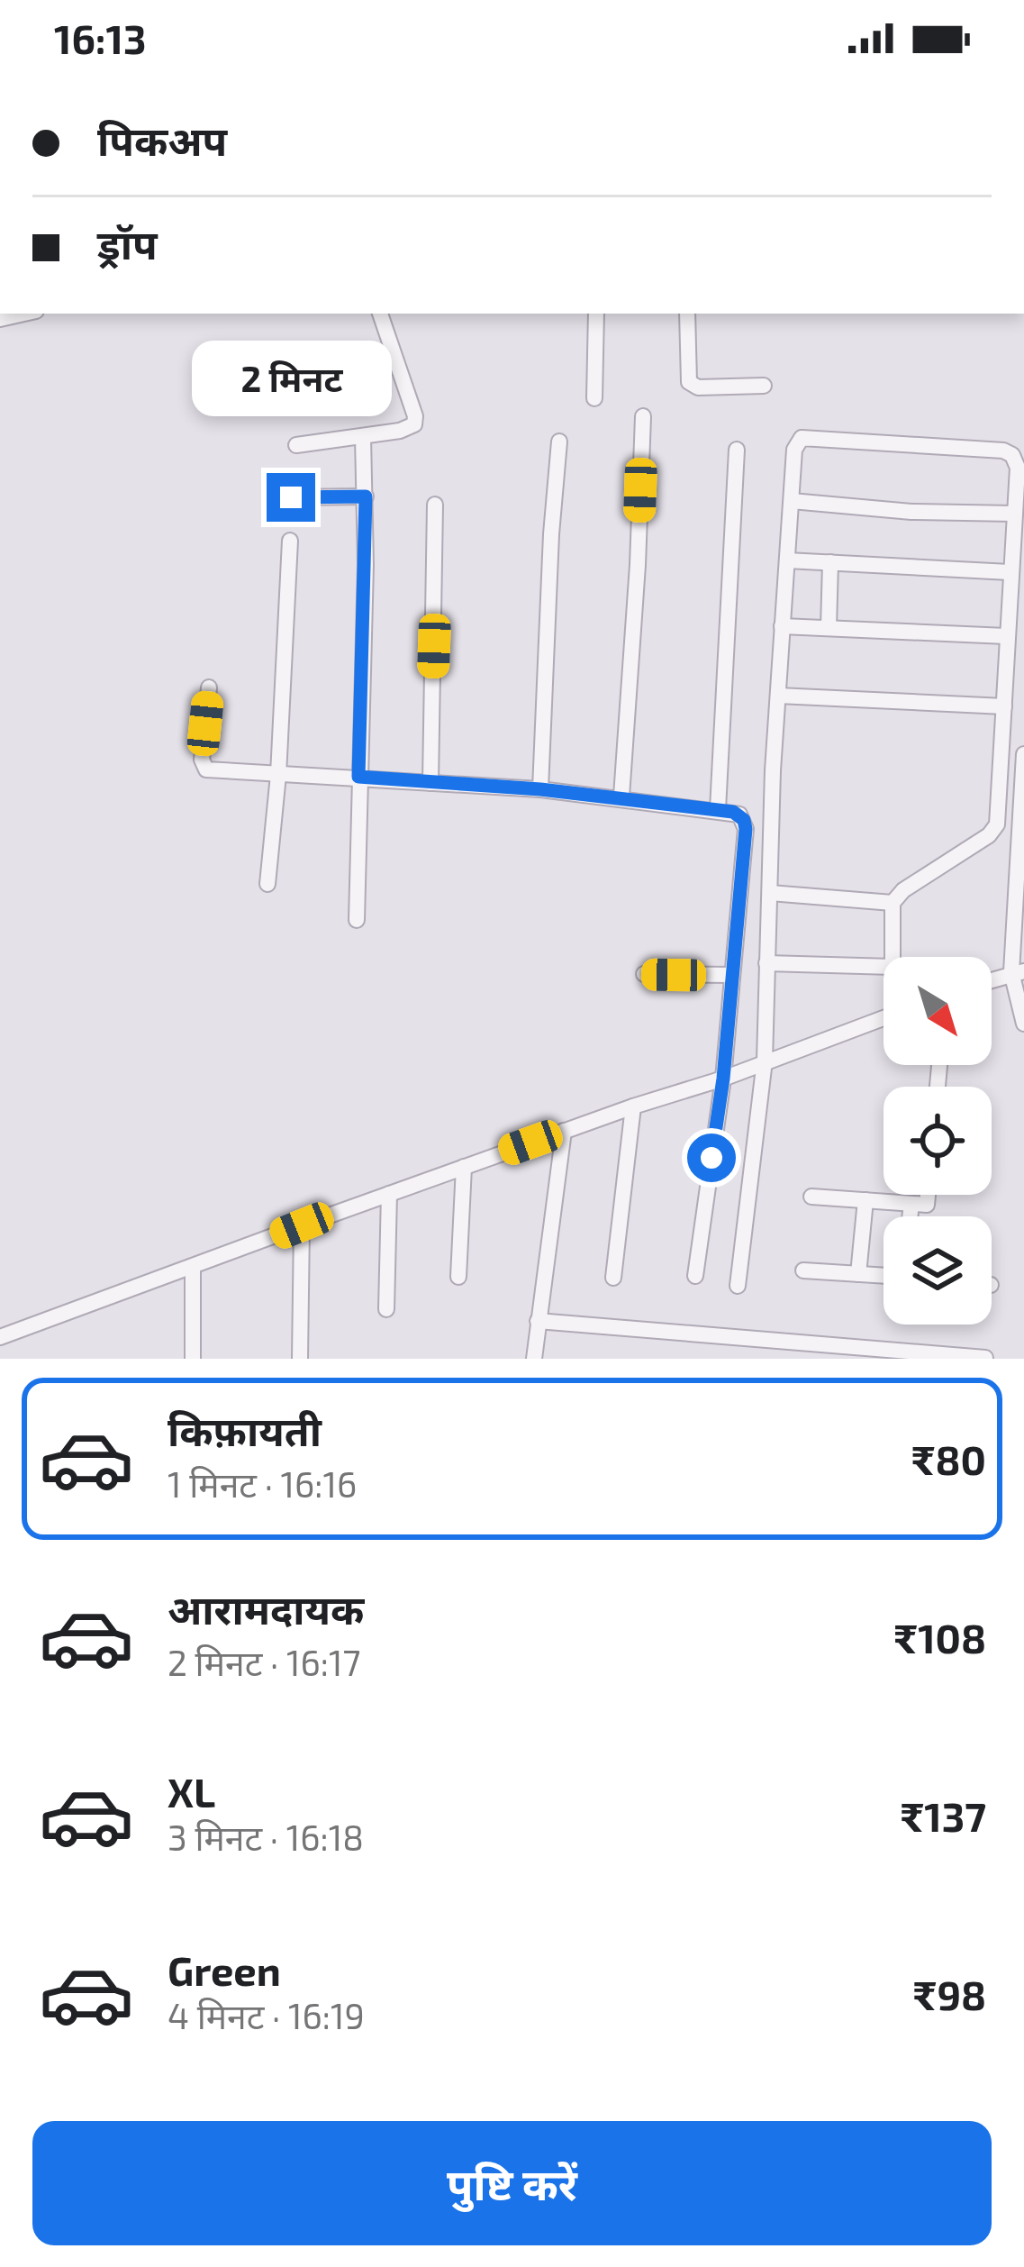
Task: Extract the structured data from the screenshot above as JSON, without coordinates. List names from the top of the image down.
{
  "north": "bottom right",
  "page": {
    "status": "16:13",
    "banner": ["पिकअप", "ड्रॉप"],
    "bubble": "2 मिनट",
    "list": [
      {
        "name": "किफ़ायती",
        "note": "1 मिनट · 16:16",
        "value": "₹80"
      },
      {
        "name": "आरामदायक",
        "note": "2 मिनट · 16:17",
        "value": "₹108"
      },
      {
        "name": "XL",
        "note": "3 मिनट · 16:18",
        "value": "₹137"
      },
      {
        "name": "Green",
        "note": "4 मिनट · 16:19",
        "value": "₹98"
      }
    ],
    "buttons": "पुष्टि करें"
  }
}
